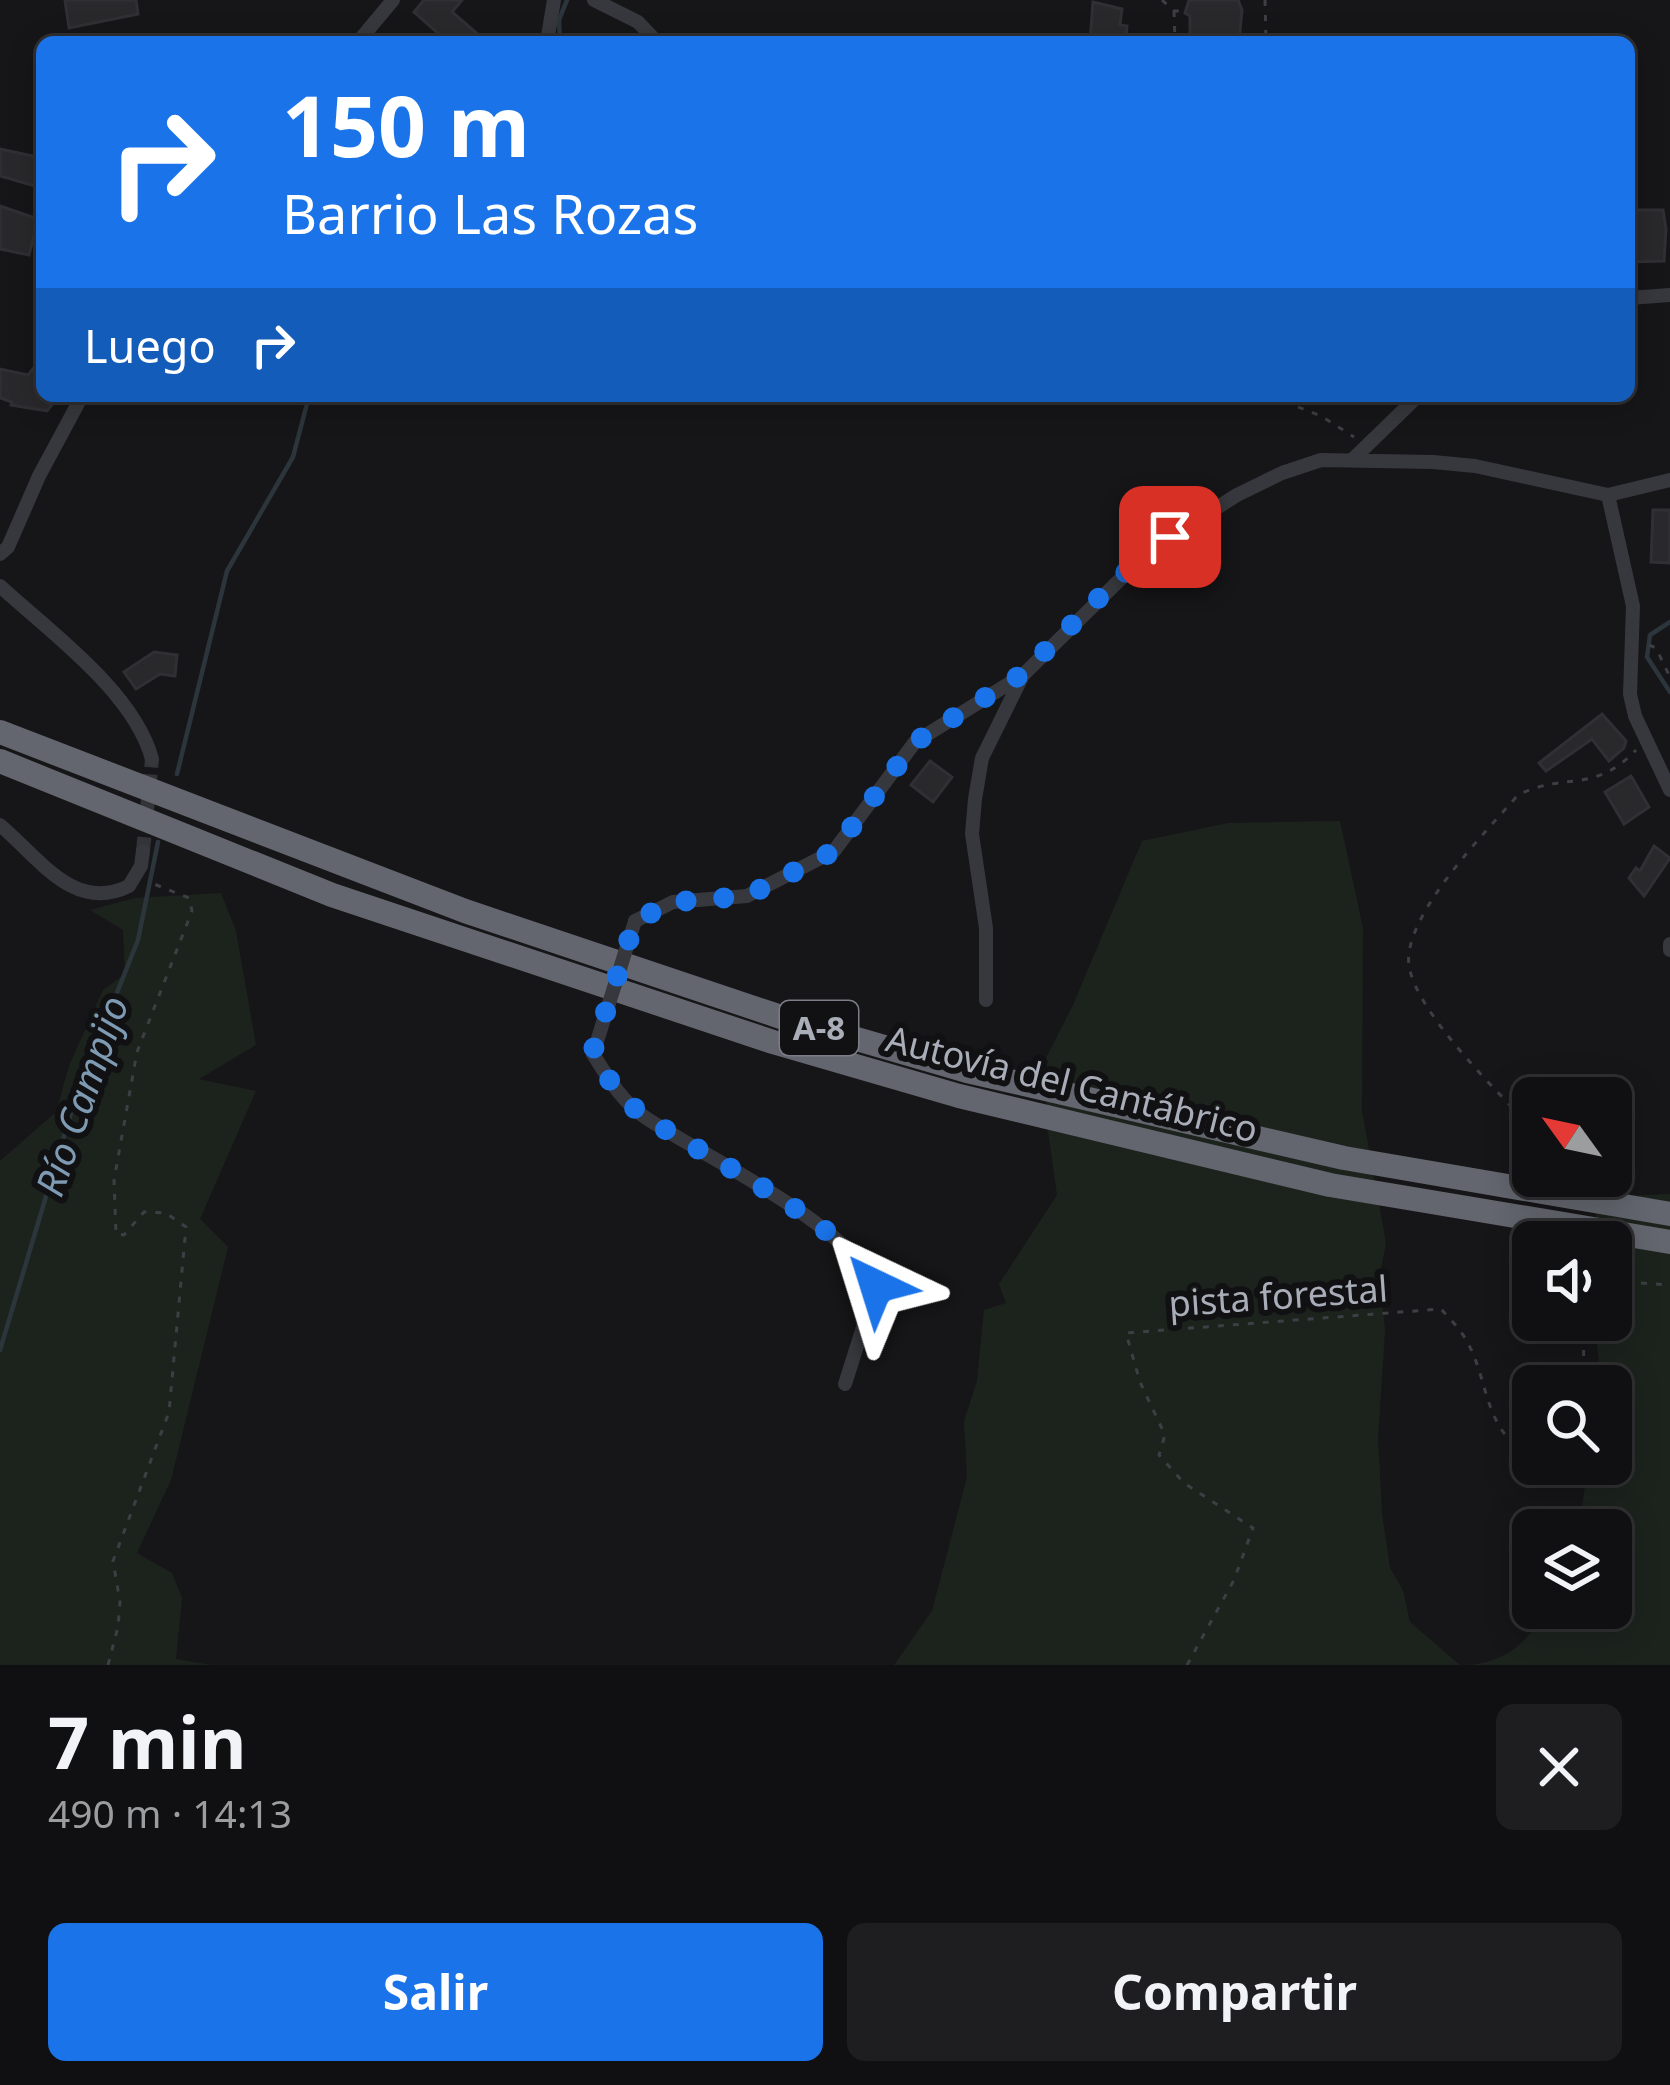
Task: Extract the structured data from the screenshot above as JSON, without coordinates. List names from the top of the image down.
{
  "streets": {
    "highway": ["A-8", "Autovía del Cantábrico"],
    "path": ["pista forestal"]
  },
  "water": ["Río Campijo"],
  "north": "top left",
  "page": {
    "turn": ["150 m", "Barrio Las Rozas"],
    "then": "Luego",
    "heading": ["7 min", "490 m · 14:13"],
    "buttons": ["Salir", "Compartir"]
  }
}
